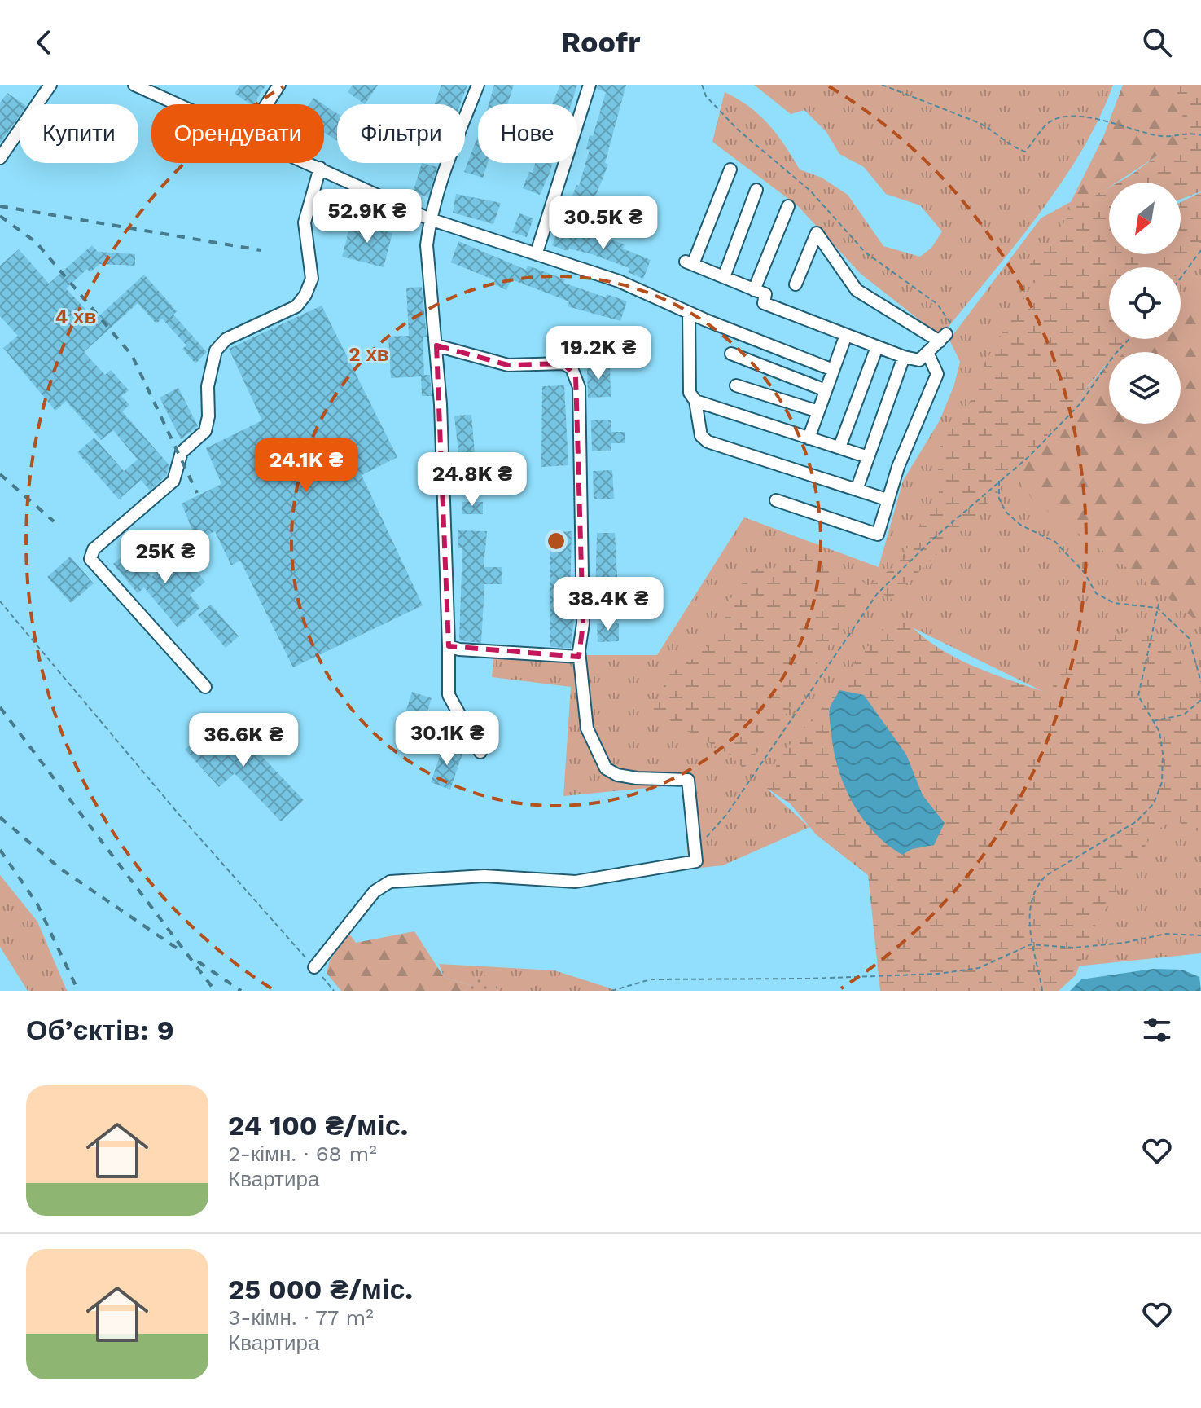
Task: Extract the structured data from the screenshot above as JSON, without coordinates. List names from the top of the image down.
{
  "north": "bottom left",
  "page": {
    "header": "Roofr",
    "chip": [
      "Купити",
      "Орендувати",
      "Фільтри",
      "Нове"
    ],
    "price": [
      "52.9K ₴",
      "30.5K ₴",
      "19.2K ₴",
      "24.1K ₴",
      "24.8K ₴",
      "25K ₴",
      "38.4K ₴",
      "30.1K ₴",
      "36.6K ₴"
    ],
    "heading": "Об’єктів: 9",
    "list": [
      {
        "name": "24 100 ₴/міс.",
        "note": "2-кімн. · 68 m² · Квартира"
      },
      {
        "name": "25 000 ₴/міс.",
        "note": "3-кімн. · 77 m² · Квартира"
      }
    ]
  },
  "rings": ["4 хв", "2 хв"]
}
